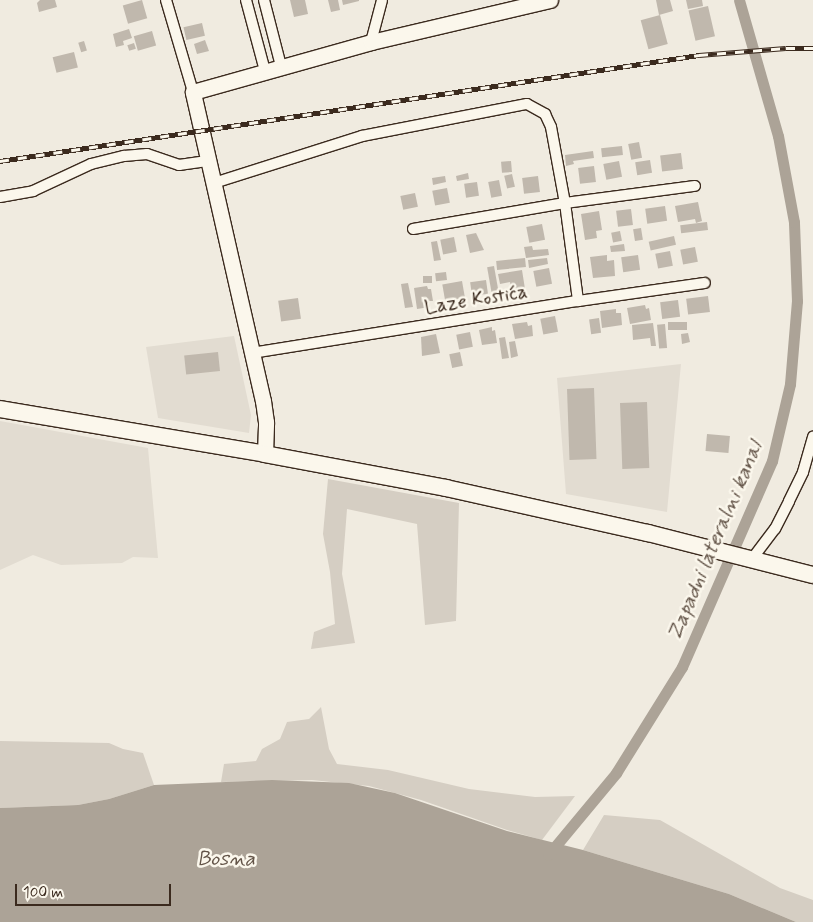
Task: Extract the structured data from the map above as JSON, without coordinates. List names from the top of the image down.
{
  "streets": {
    "street": ["Laze Kostića"]
  },
  "water": ["Zapadni lateralni kanal", "Bosna"],
  "scale_bar": "100 m"
}
